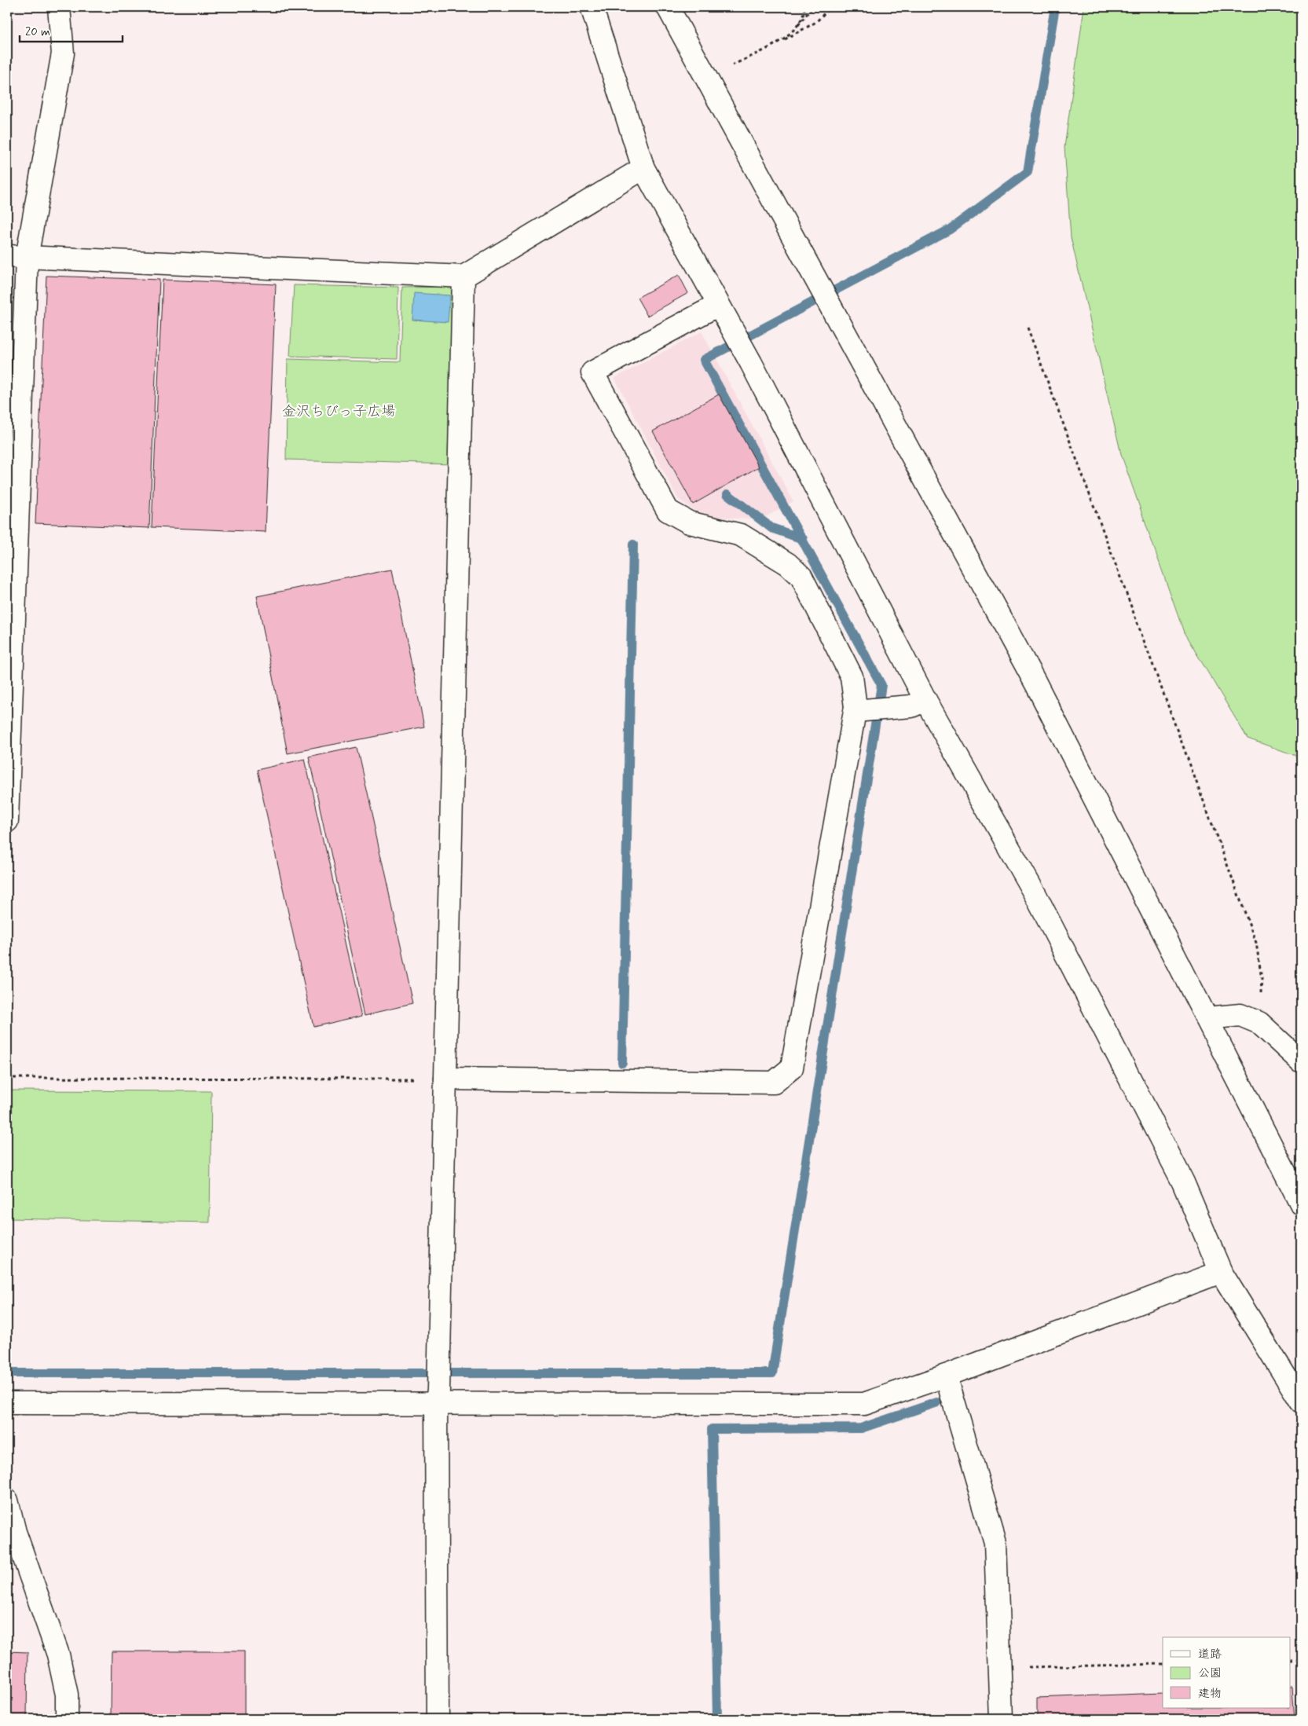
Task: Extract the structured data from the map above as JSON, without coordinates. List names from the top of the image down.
{
  "parks": ["金沢ちびっ子広場"],
  "legend": ["道路", "公園", "建物"],
  "scale_bar": "20 m"
}
